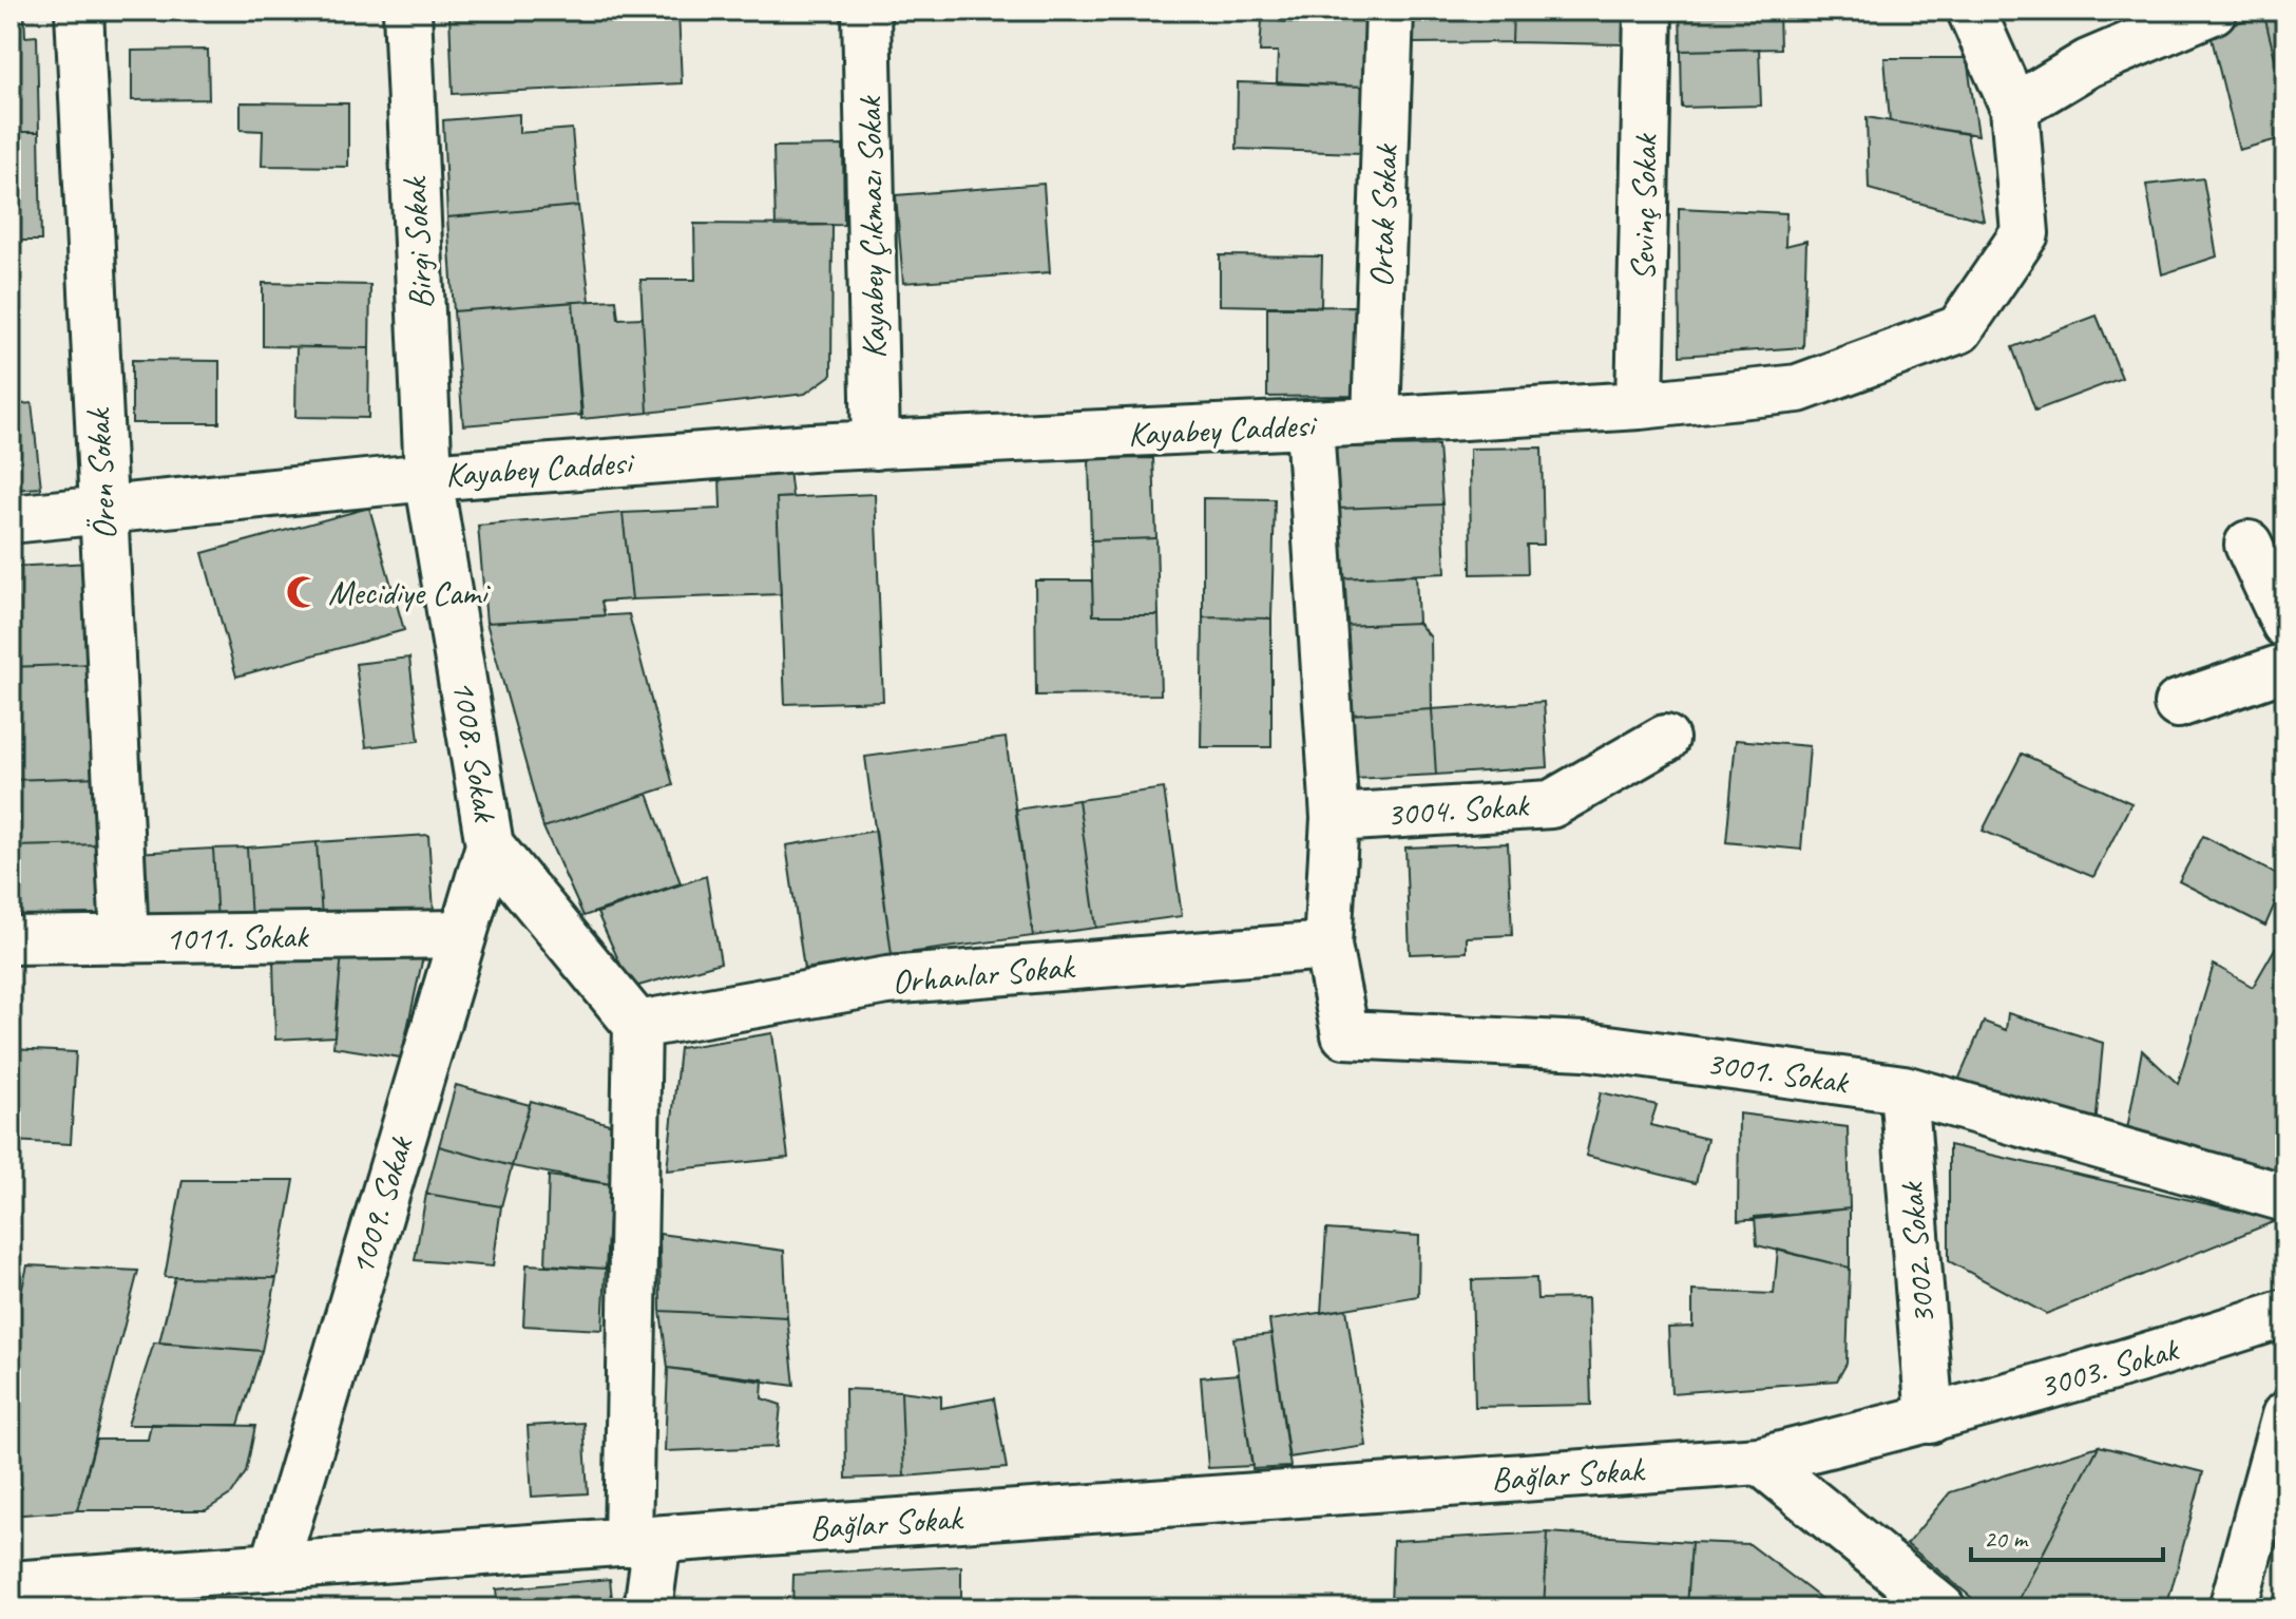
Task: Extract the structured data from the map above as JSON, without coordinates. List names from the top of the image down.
{
  "streets": {
    "street": [
      "Sevinç Sokak",
      "Ortak Sokak",
      "Kayabey Çıkmazı Sokak",
      "Birgi Sokak",
      "Kayabey Caddesi",
      "Ören Sokak",
      "1008. Sokak",
      "3004. Sokak",
      "1011. Sokak",
      "Orhanlar Sokak",
      "3001. Sokak",
      "1009. Sokak",
      "3002. Sokak",
      "3003. Sokak",
      "Bağlar Sokak"
    ]
  },
  "crossings": [
    ["Sevinç Sokak", "Kayabey Caddesi"],
    ["Ortak Sokak", "Kayabey Caddesi"],
    ["Kayabey Çıkmazı Sokak", "Kayabey Caddesi"],
    ["Birgi Sokak", "Kayabey Caddesi"],
    ["Birgi Sokak", "1008. Sokak"],
    ["Kayabey Caddesi", "Ören Sokak"],
    ["Kayabey Caddesi", "1008. Sokak"],
    ["Ören Sokak", "1011. Sokak"],
    ["1008. Sokak", "Orhanlar Sokak"],
    ["1008. Sokak", "1009. Sokak"],
    ["1011. Sokak", "1009. Sokak"],
    ["Orhanlar Sokak", "3001. Sokak"],
    ["3001. Sokak", "3002. Sokak"],
    ["1009. Sokak", "Bağlar Sokak"],
    ["3002. Sokak", "3003. Sokak"],
    ["3002. Sokak", "Bağlar Sokak"],
    ["3003. Sokak", "Bağlar Sokak"]
  ],
  "places": {
    "mosque": ["Mecidiye Cami"]
  },
  "scale_bar": "20 m"
}
